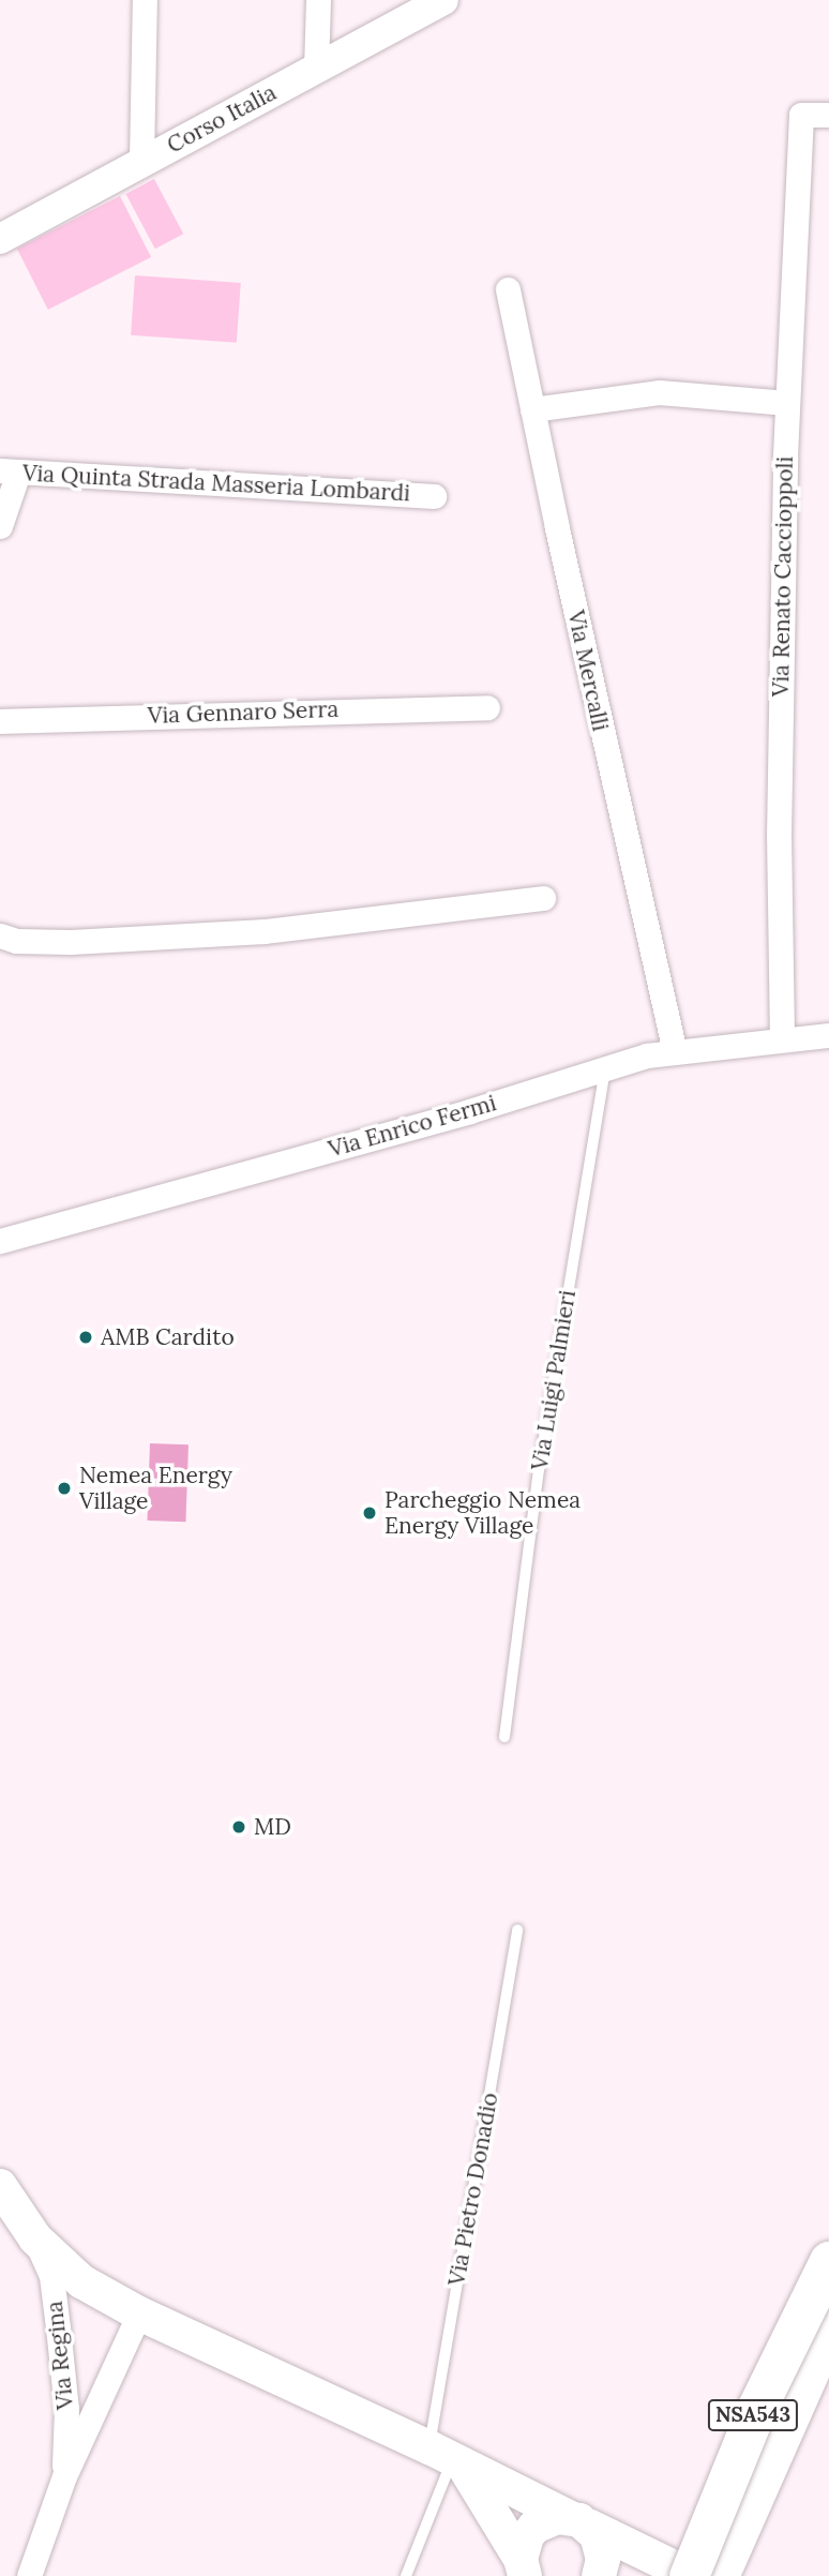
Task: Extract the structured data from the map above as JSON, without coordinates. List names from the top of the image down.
{
  "streets": {
    "highway": ["NSA543"],
    "street": [
      "Corso Italia",
      "Via Quinta Strada Masseria Lombardi",
      "Via Renato Caccioppoli",
      "Via Mercalli",
      "Via Gennaro Serra",
      "Via Enrico Fermi",
      "Via Regina"
    ],
    "lane": ["Via Luigi Palmieri", "Via Pietro Donadio"]
  },
  "crossings": [
    ["Via Renato Caccioppoli", "Via Enrico Fermi"],
    ["Via Mercalli", "Via Enrico Fermi"],
    ["Via Enrico Fermi", "Via Luigi Palmieri"]
  ],
  "places": [
    "AMB Cardito",
    "Nemea Energy Village",
    "Parcheggio Nemea Energy Village",
    "MD"
  ]
}
